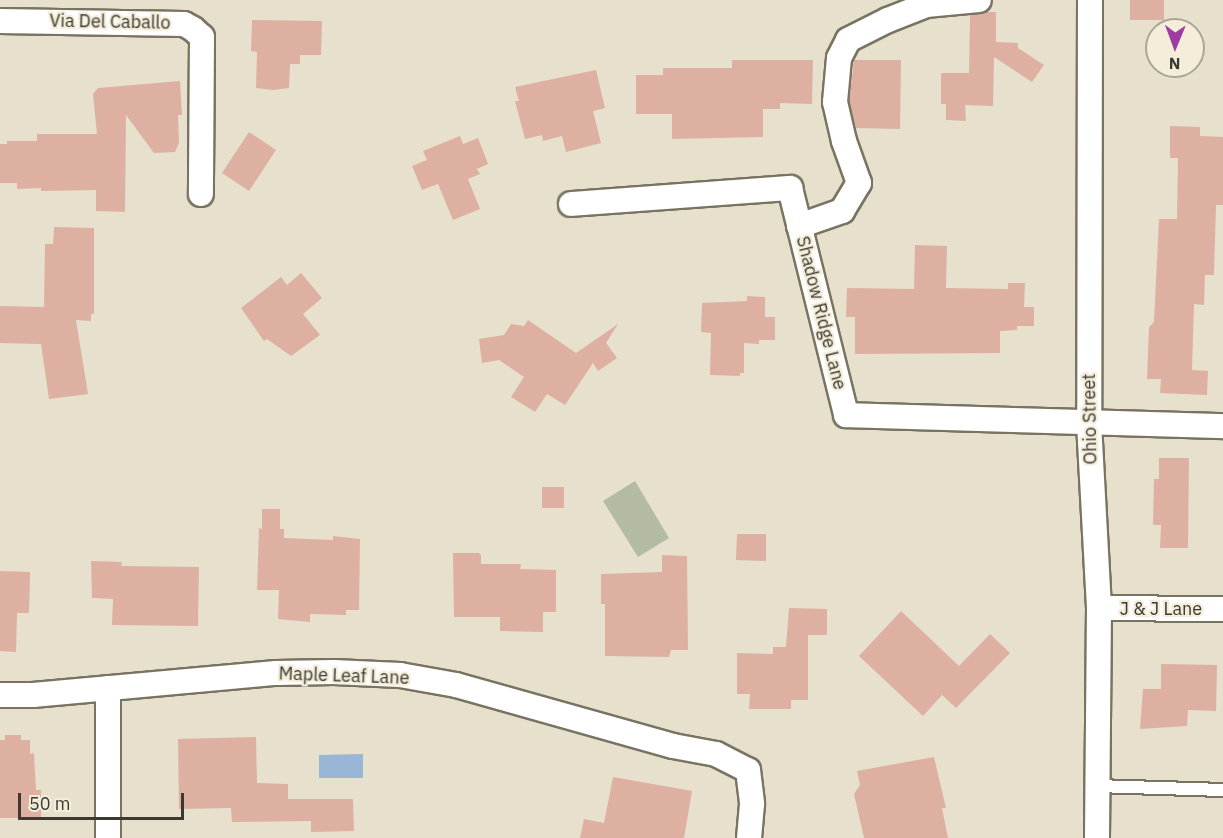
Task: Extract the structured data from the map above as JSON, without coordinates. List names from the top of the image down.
{
  "streets": {
    "street": [
      "Via Del Caballo",
      "Shadow Ridge Lane",
      "Ohio Street",
      "J & J Lane",
      "Maple Leaf Lane"
    ]
  },
  "crossings": [
    ["Shadow Ridge Lane", "Ohio Street"],
    ["Ohio Street", "J & J Lane"]
  ],
  "scale_bar": "50 m",
  "north": "bottom"
}
